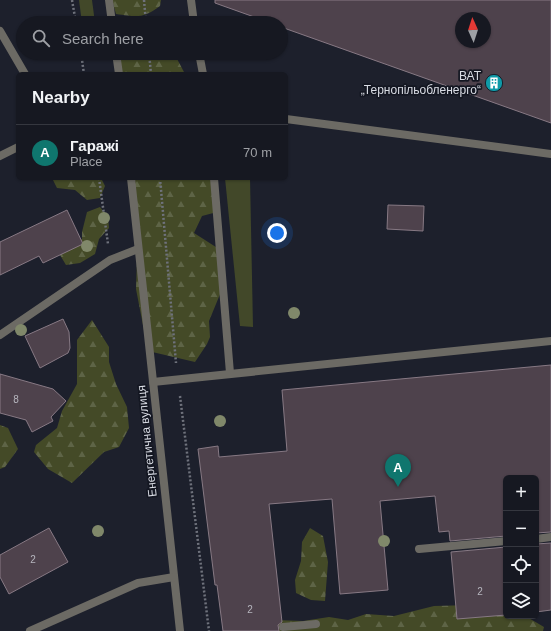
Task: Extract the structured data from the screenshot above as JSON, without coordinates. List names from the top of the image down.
{
  "streets": {
    "street": ["Енергетична вулиця"]
  },
  "places": {
    "building": ["ВАТ „Тернопільобленерго“"]
  },
  "house_numbers": [
    "8",
    "2",
    "2",
    "2"
  ],
  "north": "top",
  "page": {
    "search": "Search here",
    "heading": "Nearby",
    "list": [
      {
        "mark": "A",
        "name": "Гаражі",
        "note": "Place",
        "value": "70 m"
      }
    ],
    "pins": "A",
    "map_buttons": ["+", "−"]
  }
}
